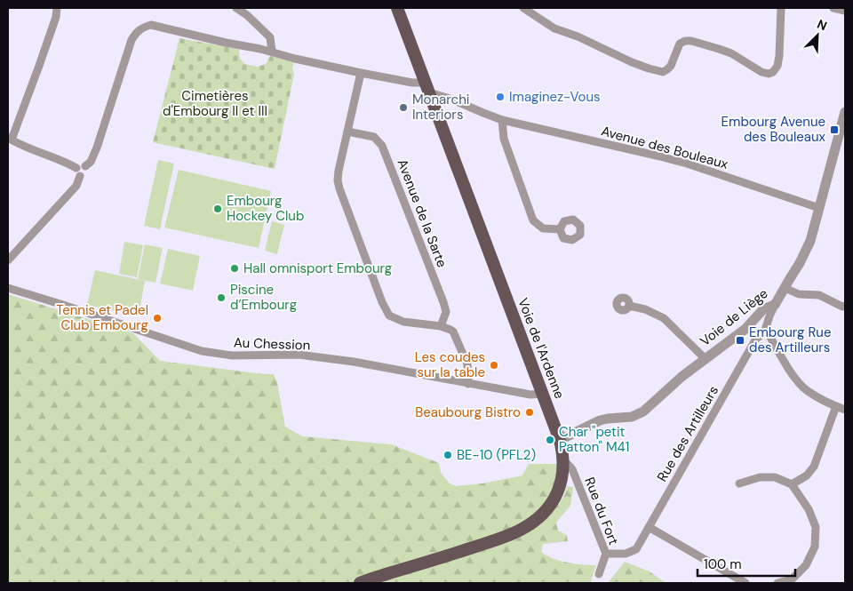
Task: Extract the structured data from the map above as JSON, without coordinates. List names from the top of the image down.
{
  "streets": {
    "main road": ["Voie de l'Ardenne"],
    "street": [
      "Avenue des Bouleaux",
      "Avenue de la Sarte",
      "Voie de Liège",
      "Au Chession",
      "Rue des Artilleurs",
      "Rue du Fort"
    ]
  },
  "crossings": [
    ["Avenue des Bouleaux", "Voie de Liège"],
    ["Avenue des Bouleaux", "Voie de l'Ardenne"],
    ["Voie de Liège", "Voie de l'Ardenne"],
    ["Voie de Liège", "Rue des Artilleurs"],
    ["Au Chession", "Voie de l'Ardenne"],
    ["Voie de l'Ardenne", "Rue du Fort"],
    ["Rue des Artilleurs", "Rue du Fort"]
  ],
  "parks": ["Cimetières d'Embourg II et III"],
  "places": {
    "other": [
      "Imaginez-Vous",
      "Monarchi Interiors",
      "Embourg Hockey Club",
      "Hall omnisport Embourg",
      "Piscine d’Embourg",
      "Tennis et Padel Club Embourg",
      "Les coudes sur la table",
      "Beaubourg Bistro",
      "Char \"petit Patton\" M41",
      "BE-10 (PFL2)"
    ],
    "transit": ["Embourg Avenue des Bouleaux", "Embourg Rue des Artilleurs"]
  },
  "scale_bar": "100 m",
  "north": "top right"
}
